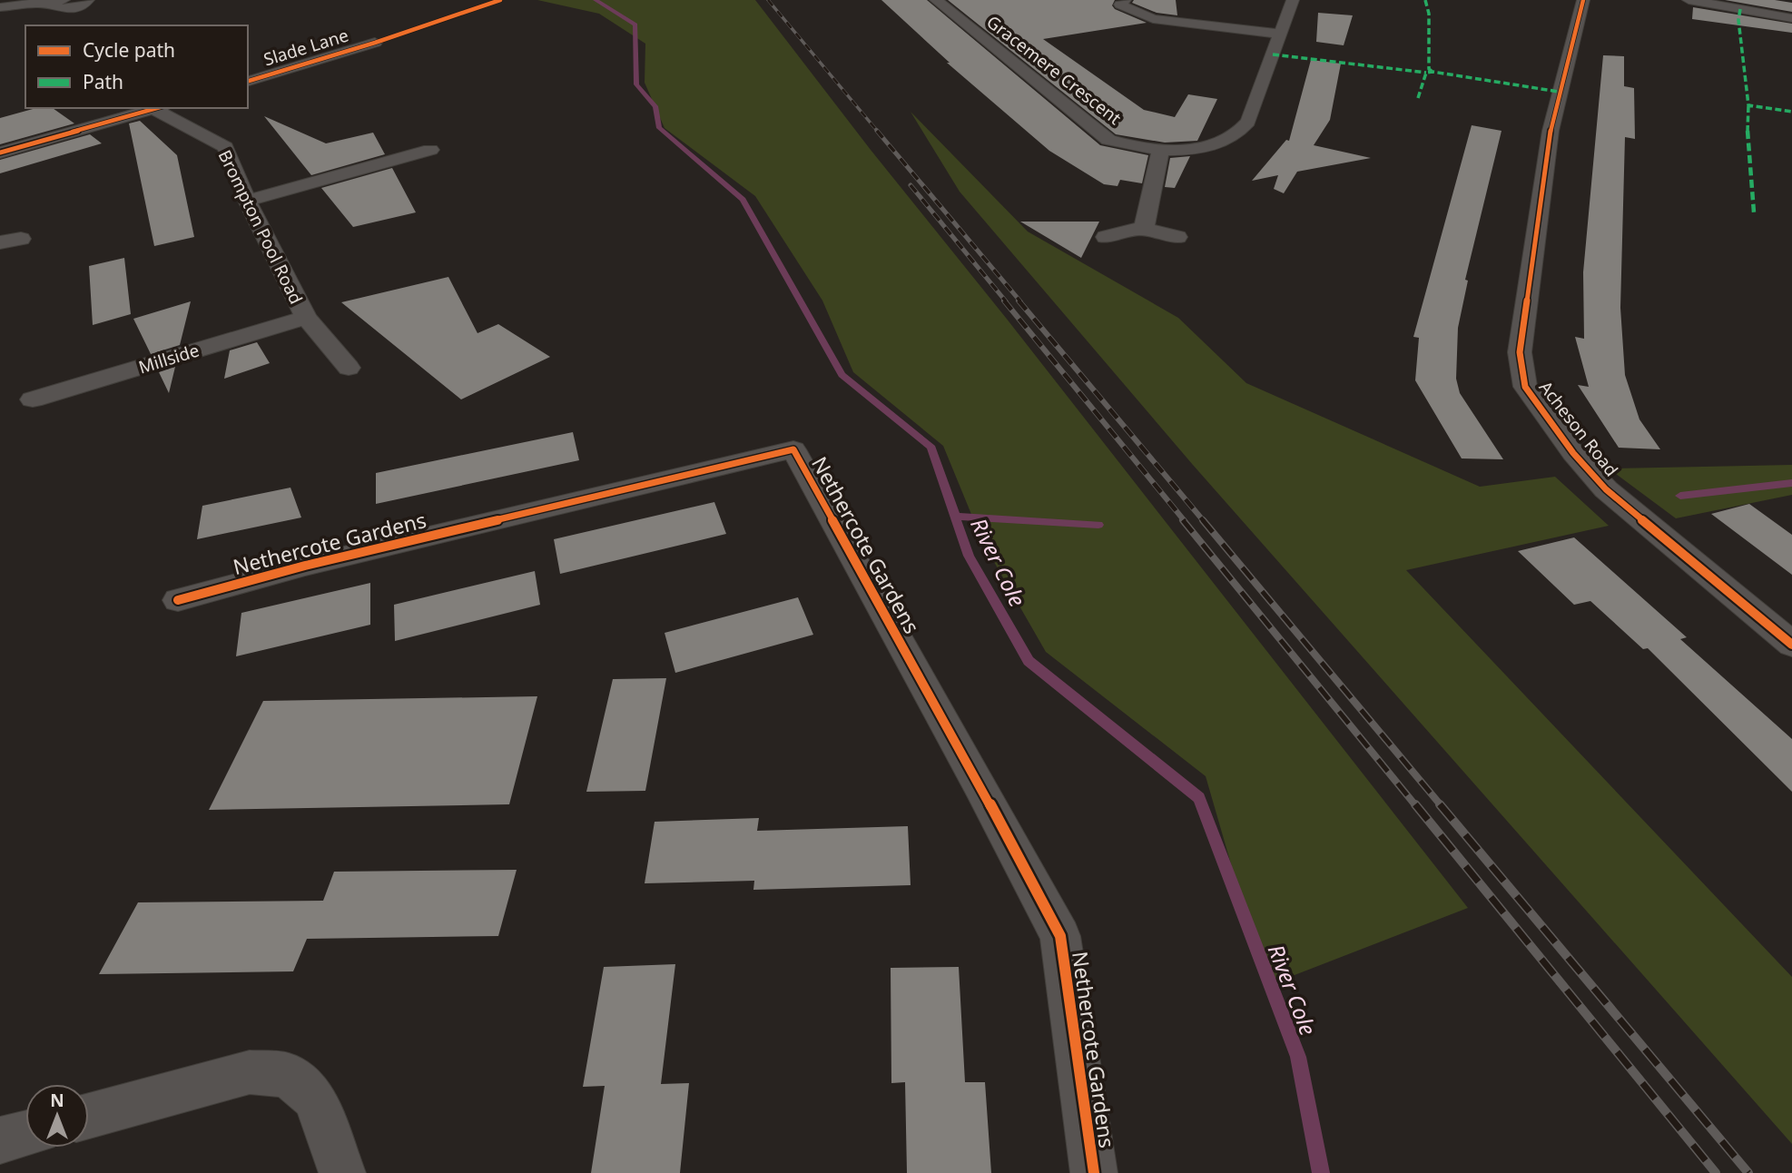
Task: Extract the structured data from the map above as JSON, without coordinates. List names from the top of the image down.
{
  "streets": {
    "street": [
      "Slade Lane",
      "Gracemere Crescent",
      "Brompton Pool Road",
      "Millside",
      "Acheson Road",
      "Nethercote Gardens"
    ]
  },
  "crossings": [
    ["Brompton Pool Road", "Millside"]
  ],
  "water": ["River Cole"],
  "legend": ["Cycle path", "Path"],
  "north": "top"
}
